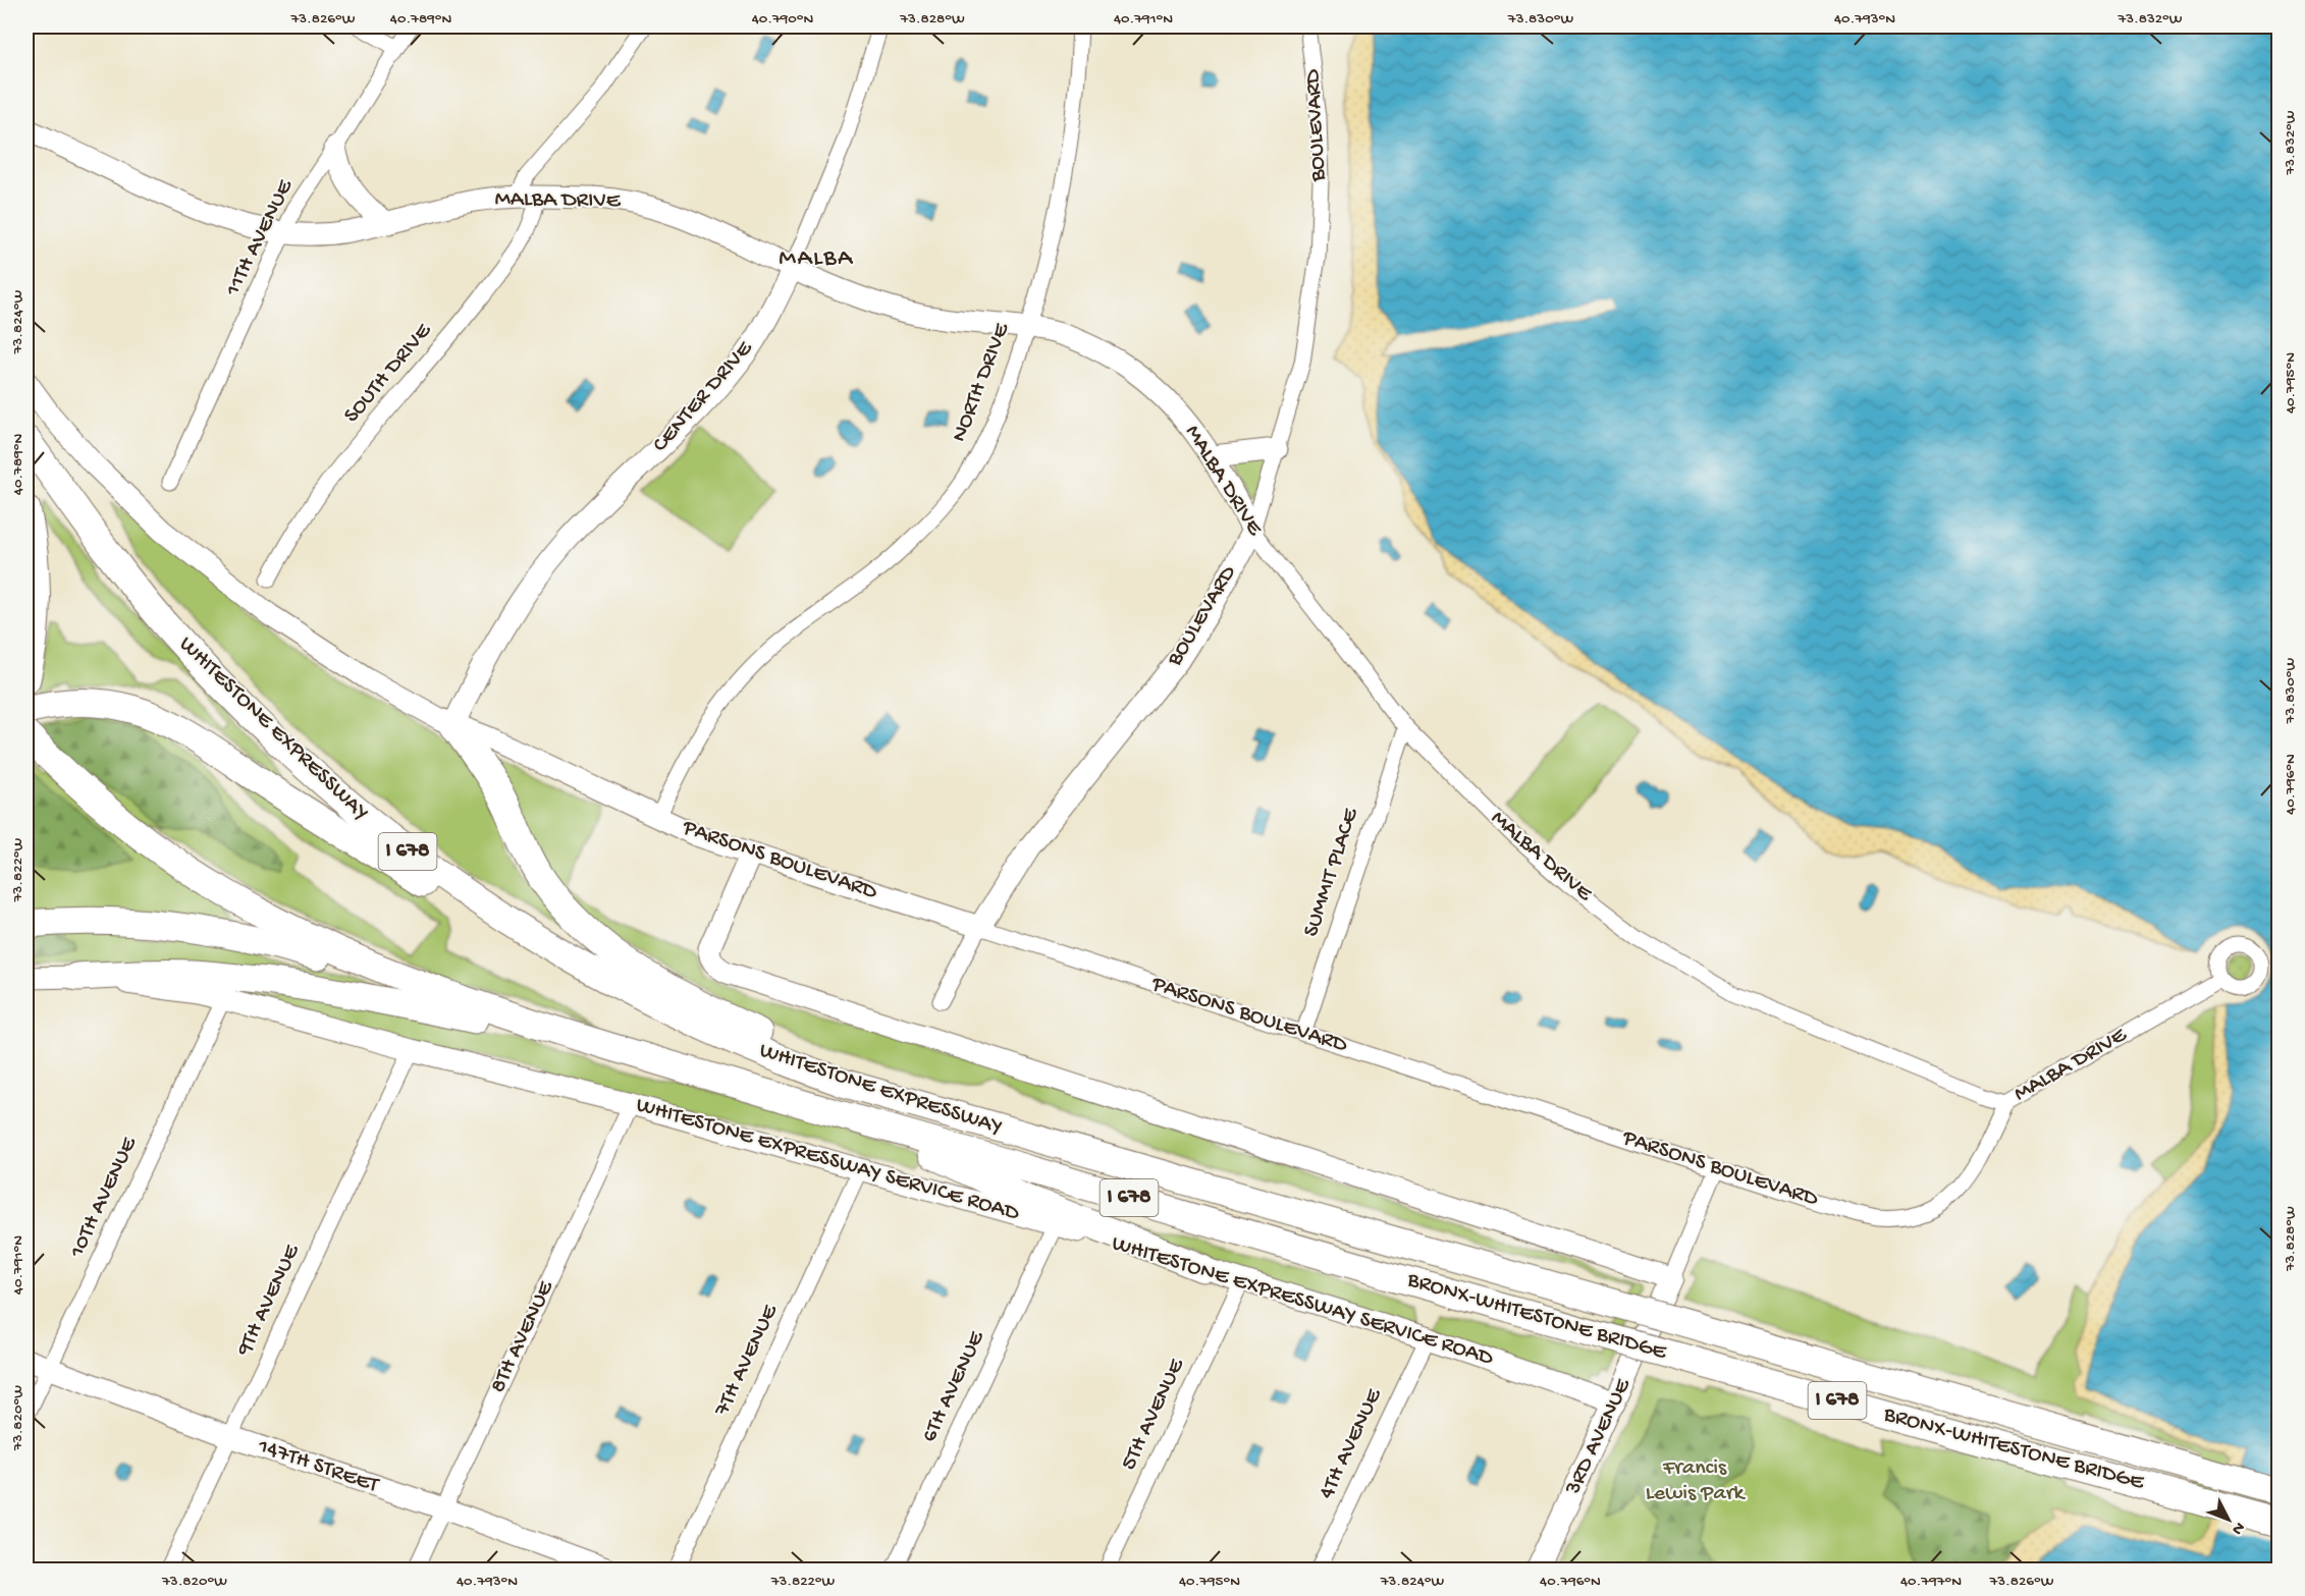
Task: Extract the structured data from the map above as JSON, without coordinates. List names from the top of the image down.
{
  "streets": {
    "highway": ["WHITESTONE EXPRESSWAY", "I 678", "BRONX-WHITESTONE BRIDGE"],
    "street": [
      "BOULEVARD",
      "MALBA DRIVE",
      "11TH AVENUE",
      "SOUTH DRIVE",
      "NORTH DRIVE",
      "CENTER DRIVE",
      "PARSONS BOULEVARD",
      "SUMMIT PLACE",
      "WHITESTONE EXPRESSWAY SERVICE ROAD",
      "10TH AVENUE",
      "9TH AVENUE",
      "8TH AVENUE",
      "7TH AVENUE",
      "6TH AVENUE",
      "5TH AVENUE",
      "3RD AVENUE",
      "4TH AVENUE",
      "147TH STREET"
    ]
  },
  "crossings": [
    ["BOULEVARD", "MALBA DRIVE"],
    ["BOULEVARD", "PARSONS BOULEVARD"],
    ["MALBA DRIVE", "11TH AVENUE"],
    ["MALBA DRIVE", "SOUTH DRIVE"],
    ["MALBA DRIVE", "NORTH DRIVE"],
    ["MALBA DRIVE", "CENTER DRIVE"],
    ["MALBA DRIVE", "PARSONS BOULEVARD"],
    ["MALBA DRIVE", "SUMMIT PLACE"],
    ["NORTH DRIVE", "PARSONS BOULEVARD"],
    ["CENTER DRIVE", "PARSONS BOULEVARD"],
    ["WHITESTONE EXPRESSWAY", "BRONX-WHITESTONE BRIDGE"],
    ["PARSONS BOULEVARD", "SUMMIT PLACE"],
    ["PARSONS BOULEVARD", "3RD AVENUE"],
    ["WHITESTONE EXPRESSWAY SERVICE ROAD", "10TH AVENUE"],
    ["WHITESTONE EXPRESSWAY SERVICE ROAD", "9TH AVENUE"],
    ["WHITESTONE EXPRESSWAY SERVICE ROAD", "8TH AVENUE"],
    ["WHITESTONE EXPRESSWAY SERVICE ROAD", "7TH AVENUE"],
    ["WHITESTONE EXPRESSWAY SERVICE ROAD", "6TH AVENUE"],
    ["WHITESTONE EXPRESSWAY SERVICE ROAD", "5TH AVENUE"],
    ["WHITESTONE EXPRESSWAY SERVICE ROAD", "3RD AVENUE"],
    ["WHITESTONE EXPRESSWAY SERVICE ROAD", "4TH AVENUE"],
    ["10TH AVENUE", "147TH STREET"],
    ["9TH AVENUE", "147TH STREET"],
    ["8TH AVENUE", "147TH STREET"]
  ],
  "districts": ["MALBA"],
  "parks": ["Francis Lewis Park"],
  "north": "bottom right",
  "coordinates": [
    "73.826°W",
    "40.789°N",
    "40.790°N",
    "73.828°W",
    "40.791°N",
    "73.830°W",
    "40.793°N",
    "73.832°W",
    "73.824°W",
    "40.795°N",
    "40.796°N",
    "73.822°W",
    "73.820°W",
    "40.797°N"
  ]
}
